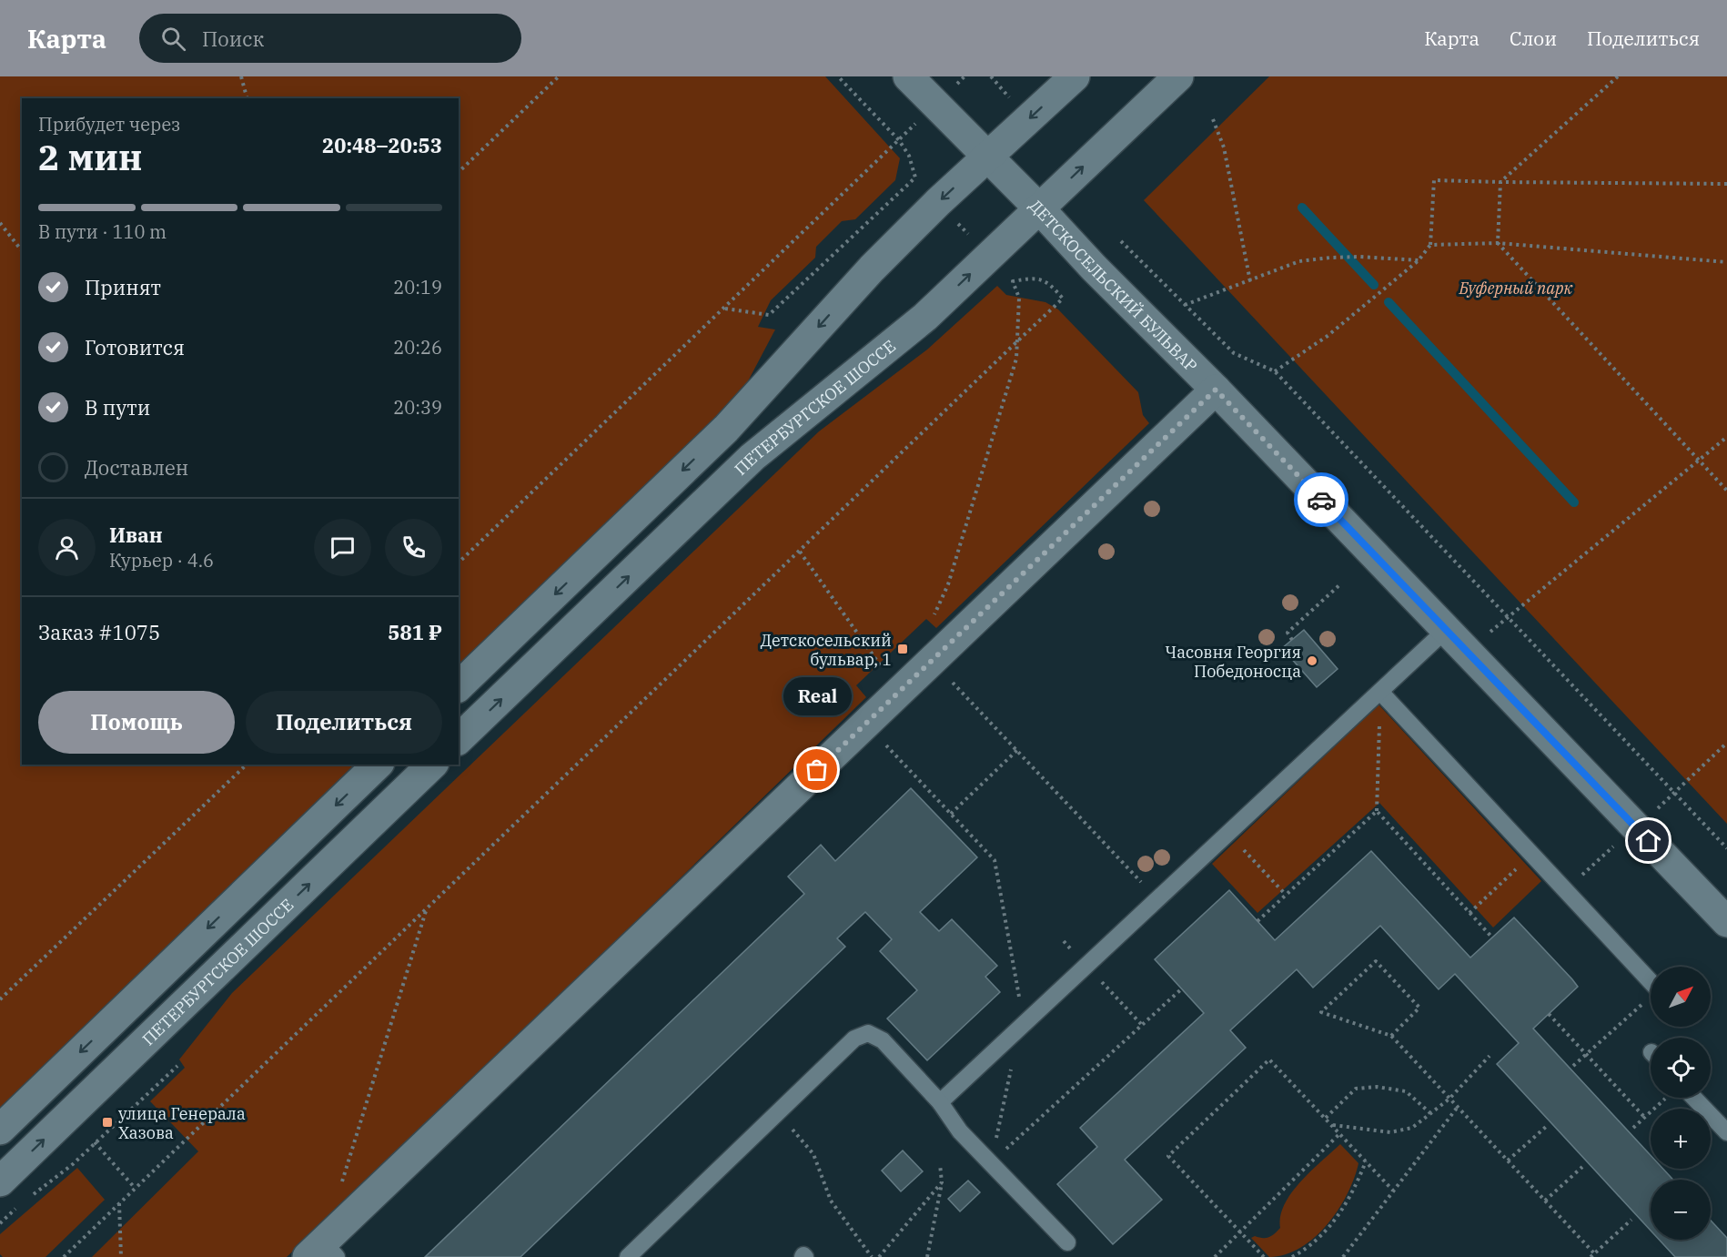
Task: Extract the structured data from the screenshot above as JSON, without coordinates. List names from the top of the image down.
{
  "streets": {
    "main road": ["ДЕТСКОСЕЛЬСКИЙ БУЛЬВАР", "ПЕТЕРБУРГСКОЕ ШОССЕ"]
  },
  "crossings": [
    ["ДЕТСКОСЕЛЬСКИЙ БУЛЬВАР", "ПЕТЕРБУРГСКОЕ ШОССЕ"]
  ],
  "parks": ["Буферный парк"],
  "places": {
    "transit": ["Детскосельский бульвар, 1", "улица Генерала Хазова"],
    "other": ["Часовня Георгия Победоносца", "Real"]
  },
  "north": "top right",
  "page": {
    "header": "Карта",
    "search": "Поиск",
    "nav": ["Карта", "Слои", "Поделиться"],
    "heading": ["2 мин", "Прибудет через", "20:48–20:53"],
    "panel": [
      "Иван",
      "Курьер · 4.6",
      "Заказ #1075",
      "581 ₽"
    ],
    "bar": "В пути · 110 m",
    "list": [
      ["Принят", "20:19"],
      ["Готовится", "20:26"],
      ["В пути", "20:39"],
      "Доставлен"
    ],
    "bubble": "Real",
    "buttons": ["Помощь", "Поделиться"],
    "map_buttons": ["+", "−"]
  }
}
